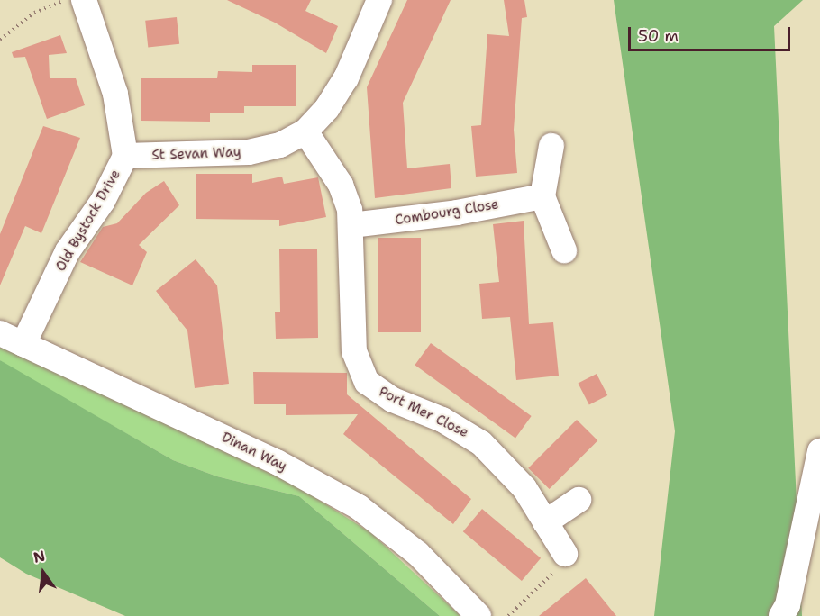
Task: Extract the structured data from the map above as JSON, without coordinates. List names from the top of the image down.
{
  "streets": {
    "street": [
      "St Sevan Way",
      "Combourg Close",
      "Old Bystock Drive",
      "Port Mer Close",
      "Dinan Way"
    ]
  },
  "crossings": [
    ["St Sevan Way", "Old Bystock Drive"],
    ["St Sevan Way", "Port Mer Close"],
    ["Combourg Close", "Port Mer Close"],
    ["Old Bystock Drive", "Dinan Way"]
  ],
  "scale_bar": "50 m",
  "north": "top"
}
